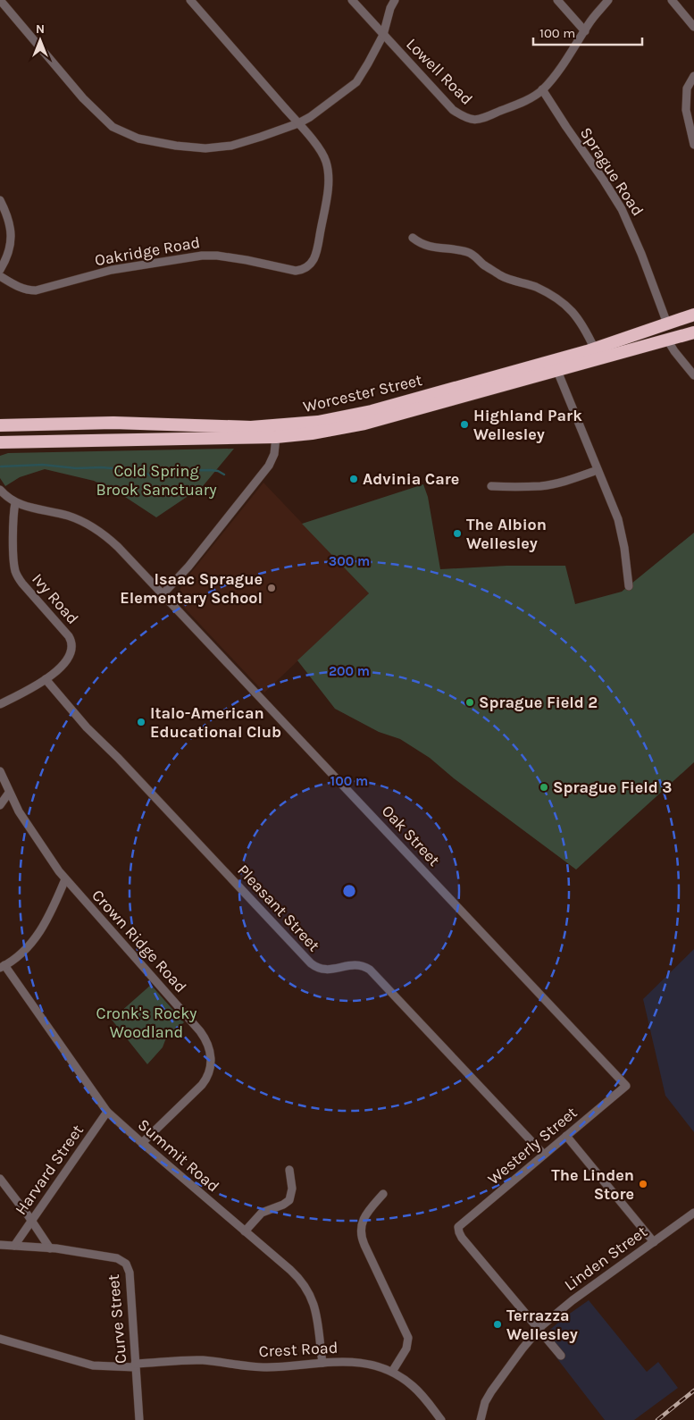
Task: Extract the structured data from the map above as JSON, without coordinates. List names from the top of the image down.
{
  "streets": {
    "highway": ["Worcester Street"],
    "street": [
      "Lowell Road",
      "Sprague Road",
      "Oakridge Road",
      "Ivy Road",
      "Oak Street",
      "Pleasant Street",
      "Crown Ridge Road",
      "Westerly Street",
      "Summit Road",
      "Harvard Street",
      "Linden Street",
      "Curve Street",
      "Crest Road"
    ]
  },
  "crossings": [
    ["Lowell Road", "Sprague Road"],
    ["Sprague Road", "Worcester Street"],
    ["Ivy Road", "Oak Street"],
    ["Ivy Road", "Pleasant Street"],
    ["Oak Street", "Westerly Street"],
    ["Pleasant Street", "Westerly Street"],
    ["Crown Ridge Road", "Summit Road"],
    ["Westerly Street", "Linden Street"],
    ["Summit Road", "Harvard Street"],
    ["Summit Road", "Crest Road"],
    ["Harvard Street", "Curve Street"],
    ["Curve Street", "Crest Road"]
  ],
  "parks": ["Cold Spring Brook Sanctuary", "Cronk's Rocky Woodland"],
  "places": [
    "Highland Park Wellesley",
    "Advinia Care",
    "The Albion Wellesley",
    "Isaac Sprague Elementary School",
    "Sprague Field 2",
    "Italo-American Educational Club",
    "Sprague Field 3",
    "The Linden Store",
    "Terrazza Wellesley"
  ],
  "scale_bar": "100 m",
  "north": "top",
  "rings": ["300 m", "200 m", "100 m"]
}
